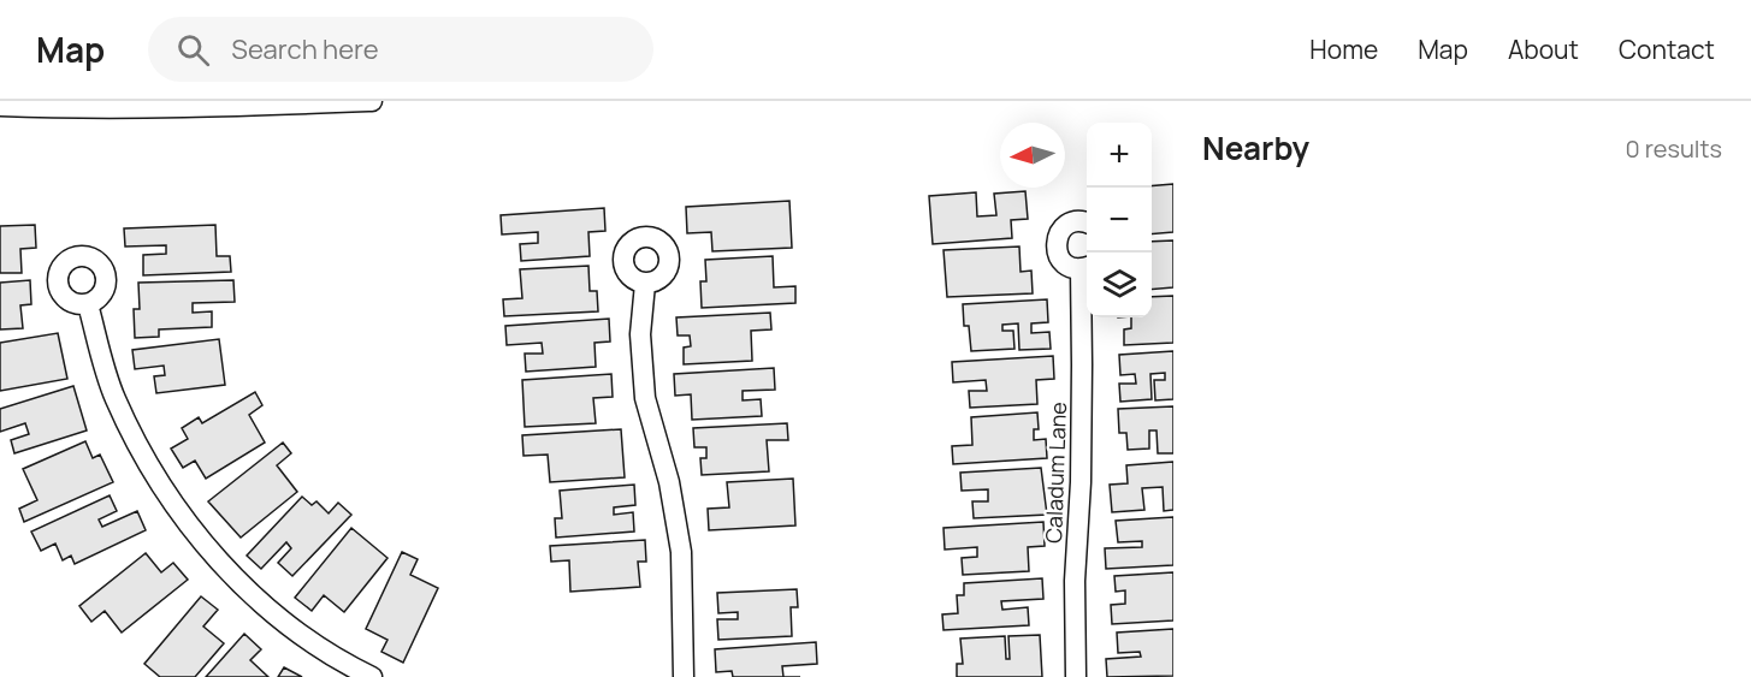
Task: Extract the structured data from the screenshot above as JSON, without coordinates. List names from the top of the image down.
{
  "streets": {
    "street": ["Caladum Lane"]
  },
  "north": "left",
  "page": {
    "header": "Map",
    "search": "Search here",
    "nav": [
      "Home",
      "Map",
      "About",
      "Contact"
    ],
    "heading": ["Nearby", "0 results"],
    "map_buttons": ["+", "−"]
  }
}
